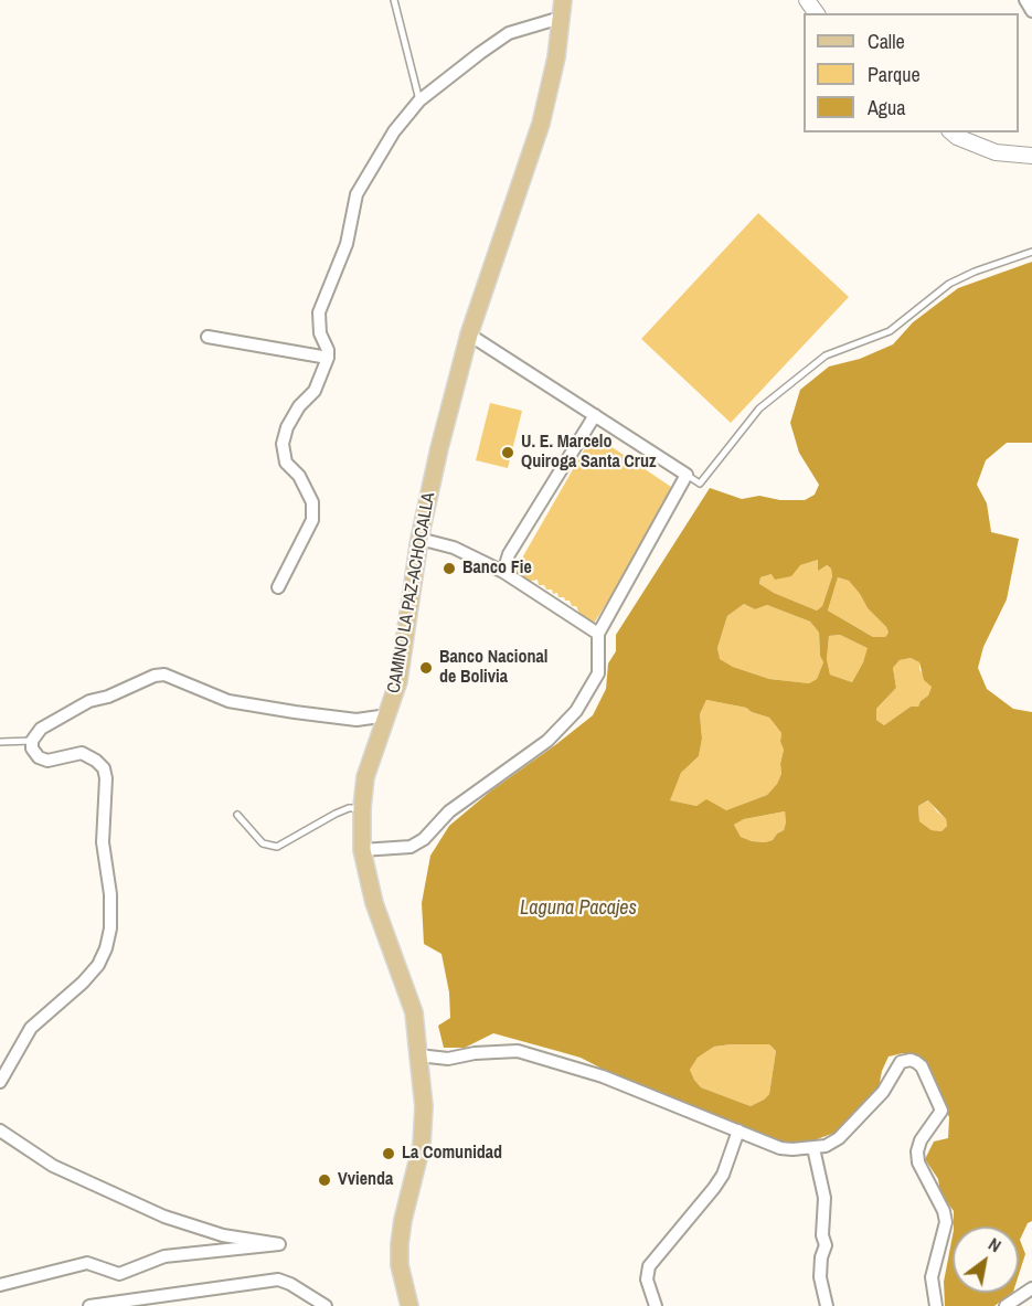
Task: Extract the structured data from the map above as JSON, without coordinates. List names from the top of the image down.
{
  "streets": {
    "main road": ["CAMINO LA PAZ-ACHOCALLA"]
  },
  "water": ["Laguna Pacajes"],
  "places": [
    "U. E. Marcelo Quiroga Santa Cruz",
    "Banco Fie",
    "Banco Nacional de Bolivia",
    "La Comunidad",
    "Vvienda"
  ],
  "legend": ["Calle", "Parque", "Agua"],
  "north": "top right"
}
